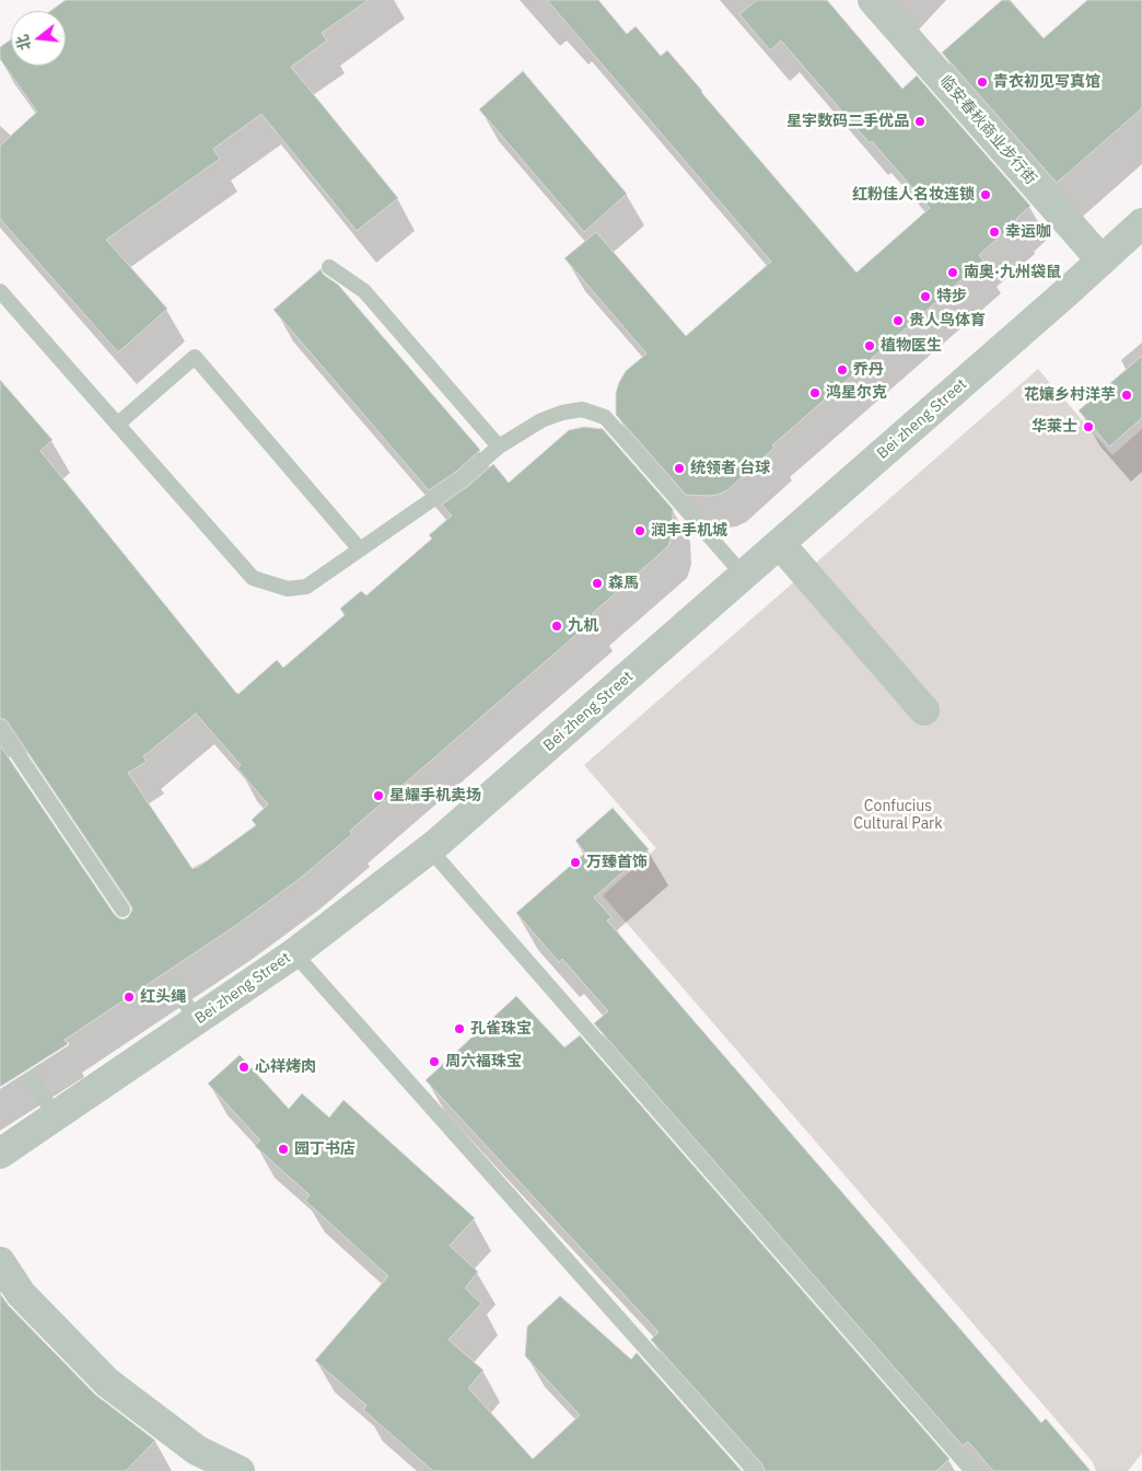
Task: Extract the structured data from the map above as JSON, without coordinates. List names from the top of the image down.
{
  "streets": {
    "street": ["临安春秋商业步行街", "Bei zheng Street"]
  },
  "crossings": [
    ["临安春秋商业步行街", "Bei zheng Street"]
  ],
  "parks": ["Confucius Cultural Park"],
  "places": [
    "青衣初见写真馆",
    "星宇数码二手优品",
    "红粉佳人名妆连锁",
    "幸运咖",
    "南奥·九州袋鼠",
    "特步",
    "贵人鸟体育",
    "植物医生",
    "乔丹",
    "鸿星尔克",
    "花孃乡村洋芋",
    "华莱士",
    "统领者 台球",
    "润丰手机城",
    "森馬",
    "九机",
    "星耀手机卖场",
    "万臻首饰",
    "红头绳",
    "孔雀珠宝",
    "周六福珠宝",
    "心祥烤肉",
    "园丁书店"
  ],
  "north": "left"
}
